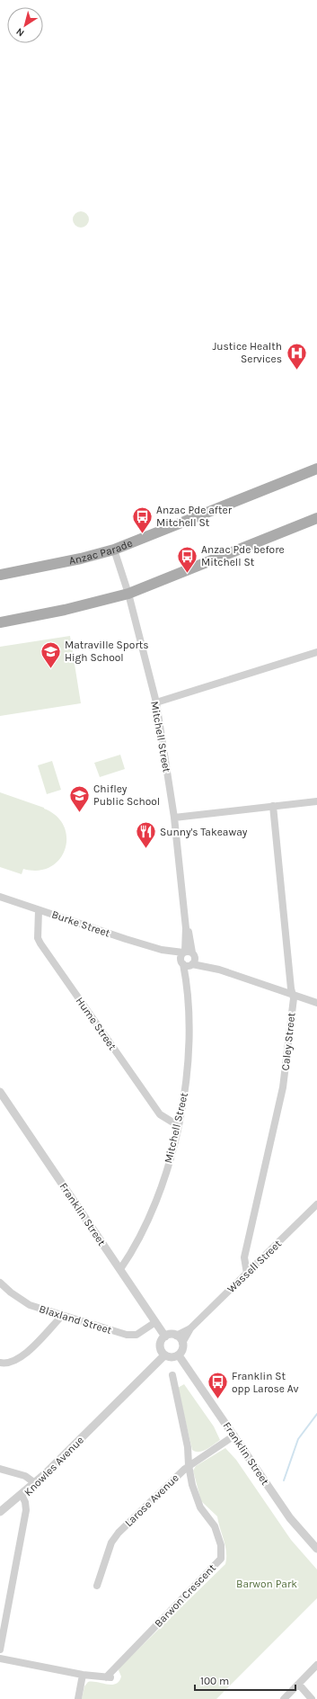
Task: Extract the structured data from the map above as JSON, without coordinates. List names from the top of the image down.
{
  "streets": {
    "main road": ["Anzac Parade"],
    "street": [
      "Mitchell Street",
      "Burke Street",
      "Hume Street",
      "Caley Street",
      "Franklin Street",
      "Wassell Street",
      "Blaxland Street",
      "Knowles Avenue",
      "Larose Avenue",
      "Barwon Crescent"
    ]
  },
  "crossings": [
    ["Anzac Parade", "Mitchell Street"],
    ["Mitchell Street", "Burke Street"],
    ["Mitchell Street", "Hume Street"],
    ["Mitchell Street", "Franklin Street"],
    ["Burke Street", "Hume Street"],
    ["Burke Street", "Caley Street"],
    ["Caley Street", "Wassell Street"],
    ["Franklin Street", "Wassell Street"],
    ["Franklin Street", "Blaxland Street"],
    ["Franklin Street", "Knowles Avenue"],
    ["Franklin Street", "Larose Avenue"],
    ["Wassell Street", "Knowles Avenue"],
    ["Larose Avenue", "Barwon Crescent"]
  ],
  "parks": ["Barwon Park"],
  "places": {
    "hospital": ["Justice Health Services"],
    "bus stop": ["Anzac Pde after Mitchell St", "Anzac Pde before Mitchell St", "Franklin St opp Larose Av"],
    "school or university": ["Matraville Sports High School", "Chifley Public School"],
    "restaurant": ["Sunny's Takeaway"]
  },
  "scale_bar": "100 m",
  "north": "bottom left"
}
